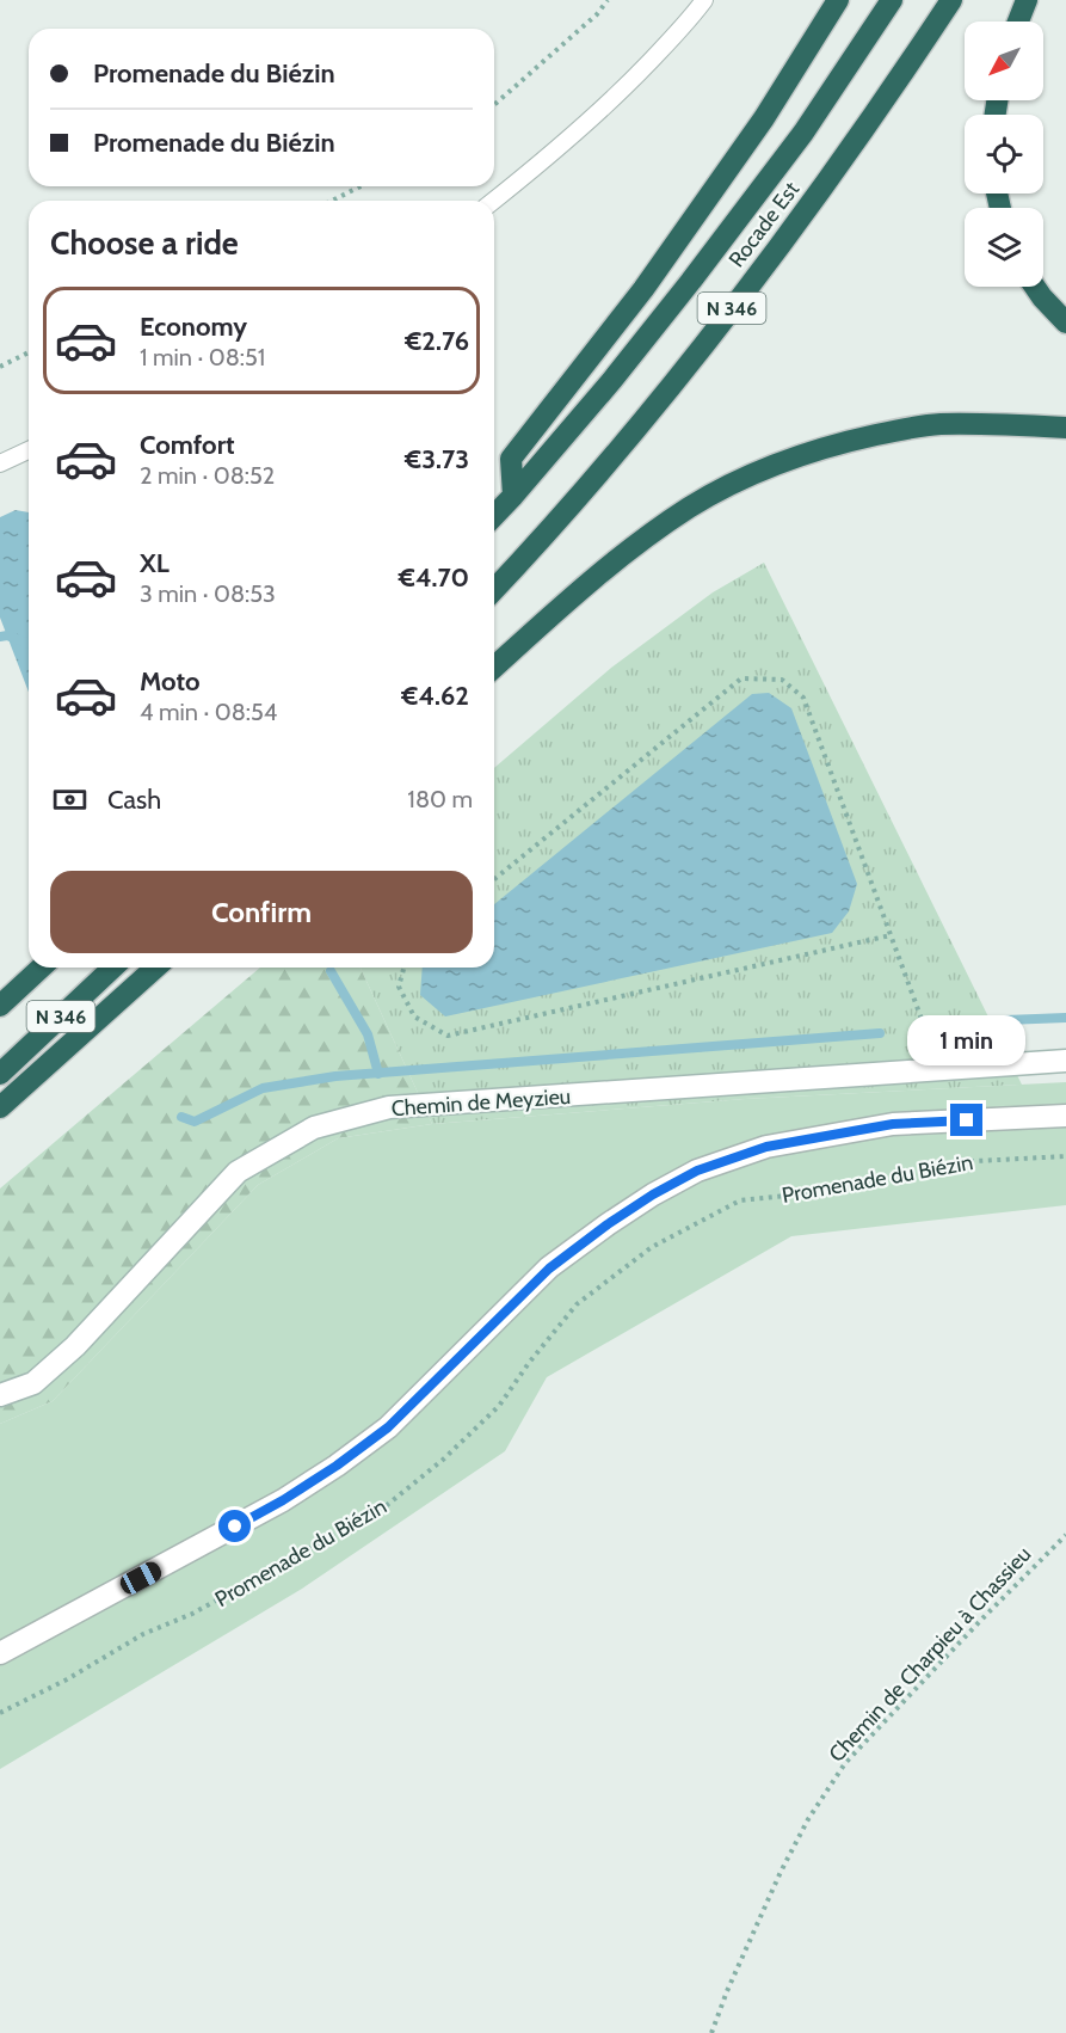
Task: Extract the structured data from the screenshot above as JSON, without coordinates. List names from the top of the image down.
{
  "streets": {
    "highway": ["Rocade Est", "N 346"],
    "street": ["Chemin de Meyzieu", "Promenade du Biézin"],
    "path": ["Chemin de Charpieu à Chassieu"]
  },
  "north": "bottom left",
  "page": {
    "banner": ["Promenade du Biézin", "Promenade du Biézin"],
    "heading": "Choose a ride",
    "list": [
      {
        "name": "Economy",
        "note": "1 min · 08:51",
        "value": "€2.76"
      },
      {
        "name": "Comfort",
        "note": "2 min · 08:52",
        "value": "€3.73"
      },
      {
        "name": "XL",
        "note": "3 min · 08:53",
        "value": "€4.70"
      },
      {
        "name": "Moto",
        "note": "4 min · 08:54",
        "value": "€4.62"
      }
    ],
    "pay": ["Cash", "180 m"],
    "buttons": "Confirm",
    "bubble": "1 min"
  }
}
